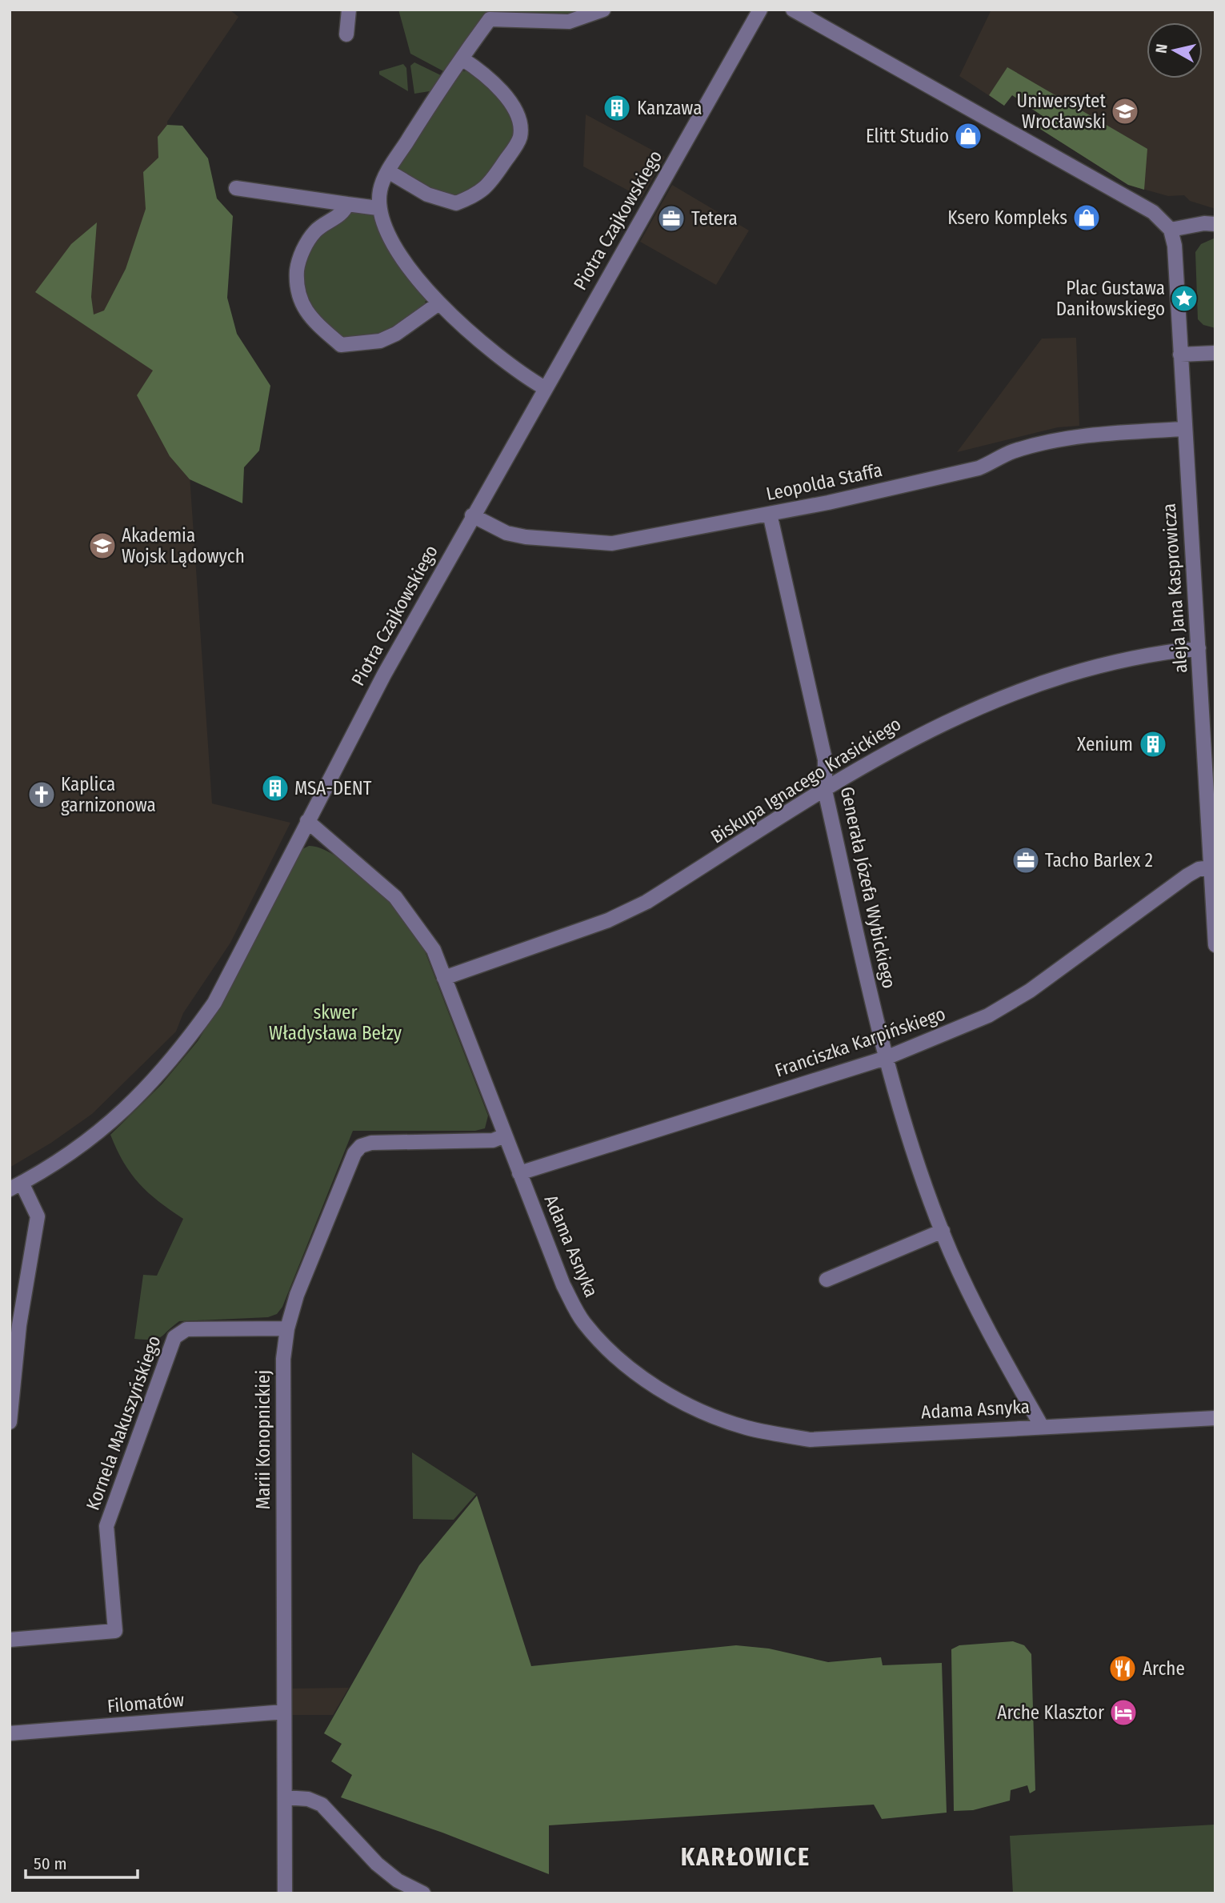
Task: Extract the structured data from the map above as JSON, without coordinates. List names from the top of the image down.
{
  "streets": {
    "street": [
      "Piotra Czajkowskiego",
      "Leopolda Staffa",
      "aleja Jana Kasprowicza",
      "Biskupa Ignacego Krasickiego",
      "Generała Józefa Wybickiego",
      "Franciszka Karpińskiego",
      "Adama Asnyka",
      "Kornela Makuszyńskiego",
      "Marii Konopnickiej",
      "Filomatów"
    ]
  },
  "crossings": [
    ["Piotra Czajkowskiego", "Leopolda Staffa"],
    ["Piotra Czajkowskiego", "Adama Asnyka"],
    ["Leopolda Staffa", "aleja Jana Kasprowicza"],
    ["Leopolda Staffa", "Generała Józefa Wybickiego"],
    ["aleja Jana Kasprowicza", "Biskupa Ignacego Krasickiego"],
    ["aleja Jana Kasprowicza", "Franciszka Karpińskiego"],
    ["Biskupa Ignacego Krasickiego", "Generała Józefa Wybickiego"],
    ["Biskupa Ignacego Krasickiego", "Adama Asnyka"],
    ["Generała Józefa Wybickiego", "Franciszka Karpińskiego"],
    ["Generała Józefa Wybickiego", "Adama Asnyka"],
    ["Franciszka Karpińskiego", "Adama Asnyka"],
    ["Adama Asnyka", "Marii Konopnickiej"],
    ["Kornela Makuszyńskiego", "Marii Konopnickiej"],
    ["Marii Konopnickiej", "Filomatów"]
  ],
  "districts": ["KARŁOWICE"],
  "parks": ["skwer Władysława Bełzy"],
  "places": {
    "building": ["Kanzawa", "Xenium", "MSA-DENT"],
    "school or university": ["Uniwersytet Wrocławski", "Akademia Wojsk Lądowych"],
    "shop": ["Elitt Studio", "Ksero Kompleks"],
    "office": ["Tetera", "Tacho Barlex 2"],
    "place": ["Plac Gustawa Daniłowskiego"],
    "church": ["Kaplica garnizonowa"],
    "restaurant": ["Arche"],
    "hotel": ["Arche Klasztor"]
  },
  "scale_bar": "50 m",
  "north": "left"
}
